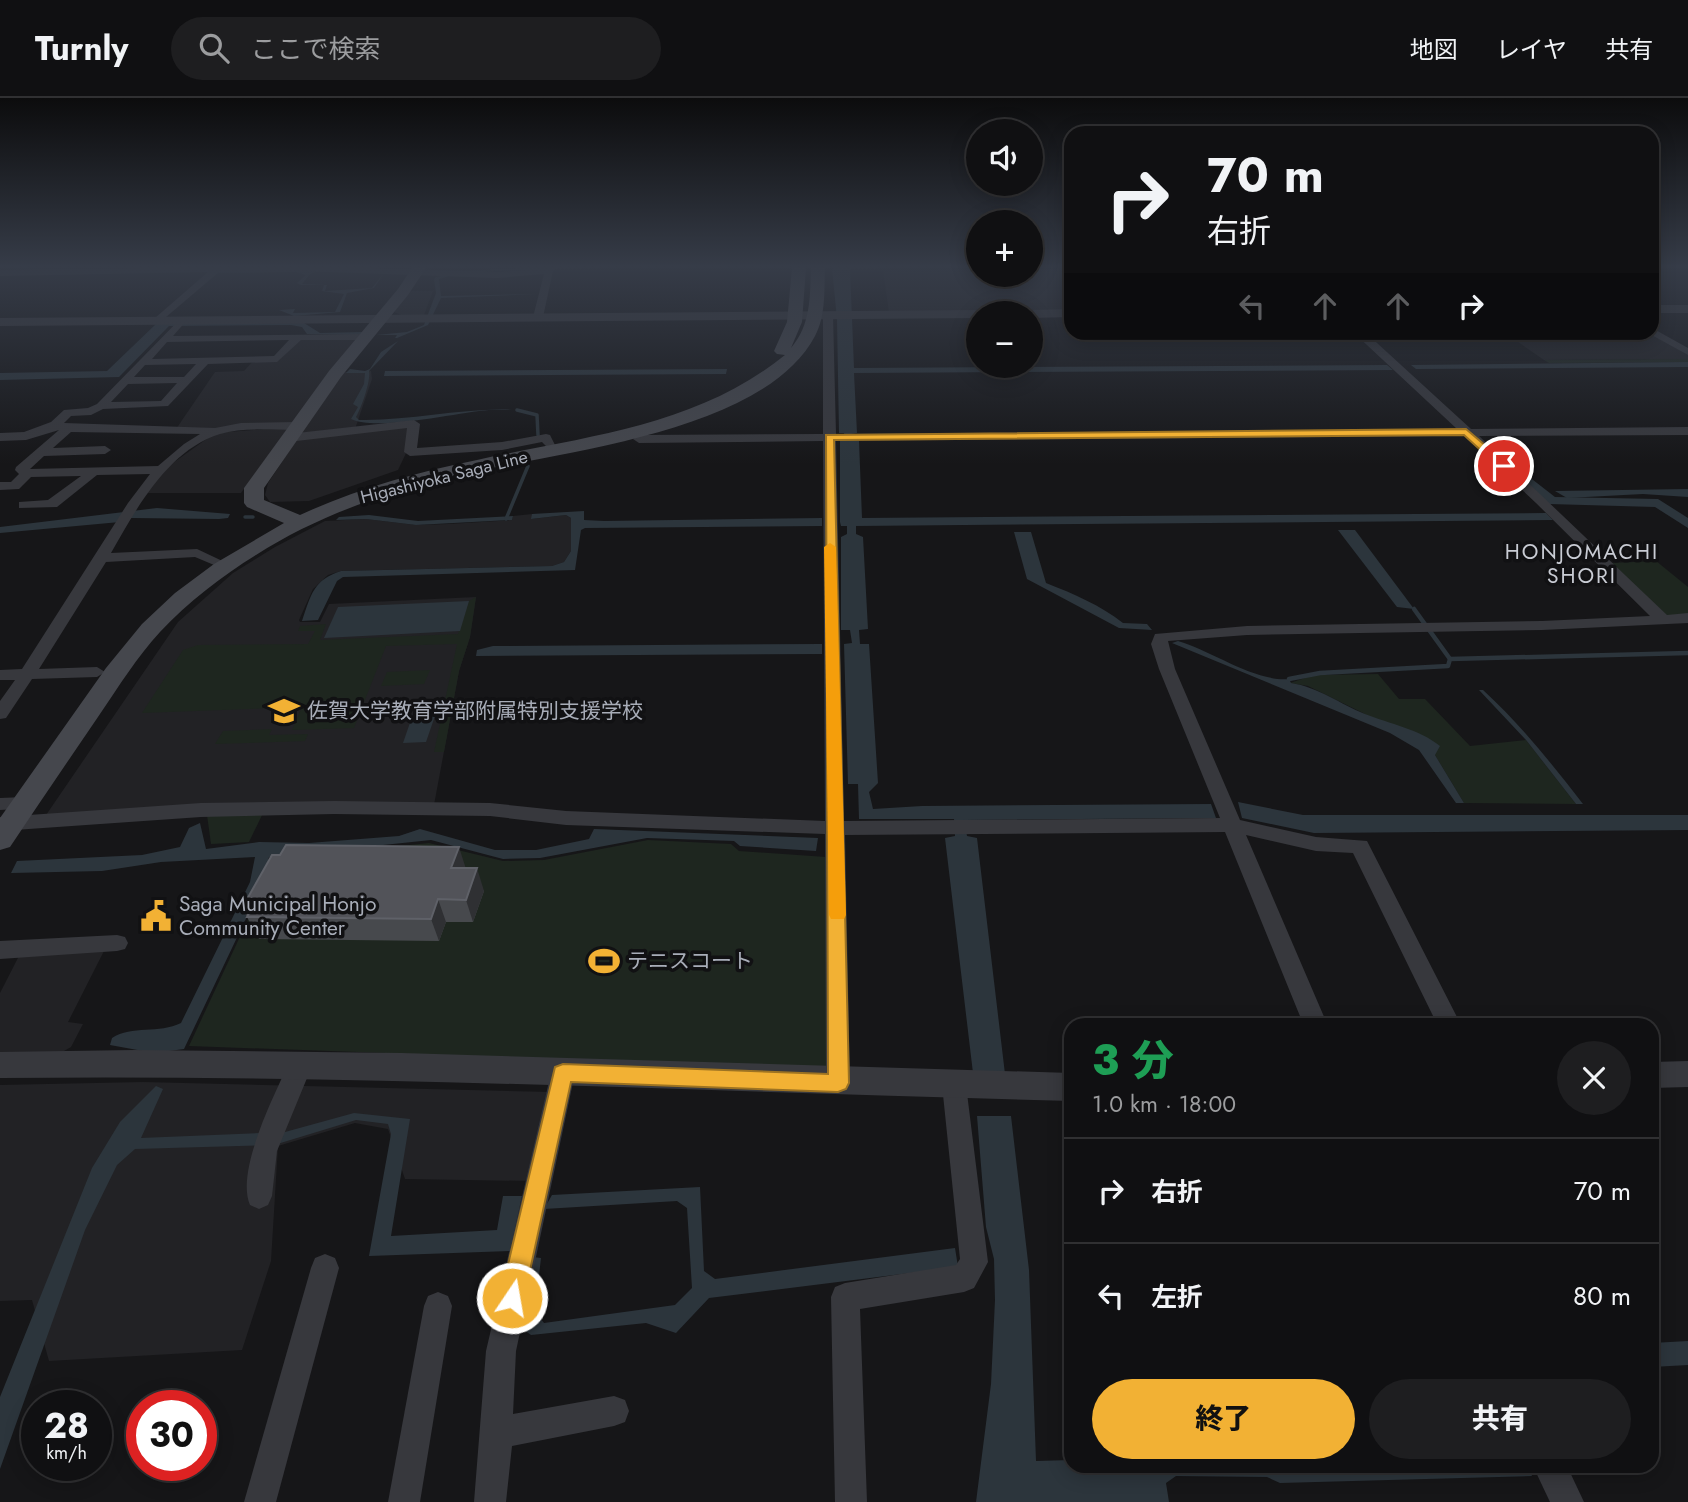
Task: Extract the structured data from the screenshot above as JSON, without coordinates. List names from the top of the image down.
{
  "streets": {
    "main road": ["Higashiyoka Saga Line"]
  },
  "districts": ["HONJOMACHI SHORI"],
  "places": {
    "school or university": ["佐賀大学教育学部附属特別支援学校"],
    "public building": ["Saga Municipal Honjo Community Center"],
    "sports": ["テニスコート"]
  },
  "page": {
    "header": "Turnly",
    "search": "ここで検索",
    "nav": ["地図", "レイヤ", "共有"],
    "map_buttons": ["+", "−"],
    "turn": ["70 m", "右折"],
    "heading": ["3 分", "1.0 km · 18:00"],
    "list": [
      {
        "name": "右折",
        "value": "70 m"
      },
      {
        "name": "左折",
        "value": "80 m"
      }
    ],
    "buttons": ["終了", "共有"],
    "speed": "28 km/h",
    "limit": "30"
  }
}
